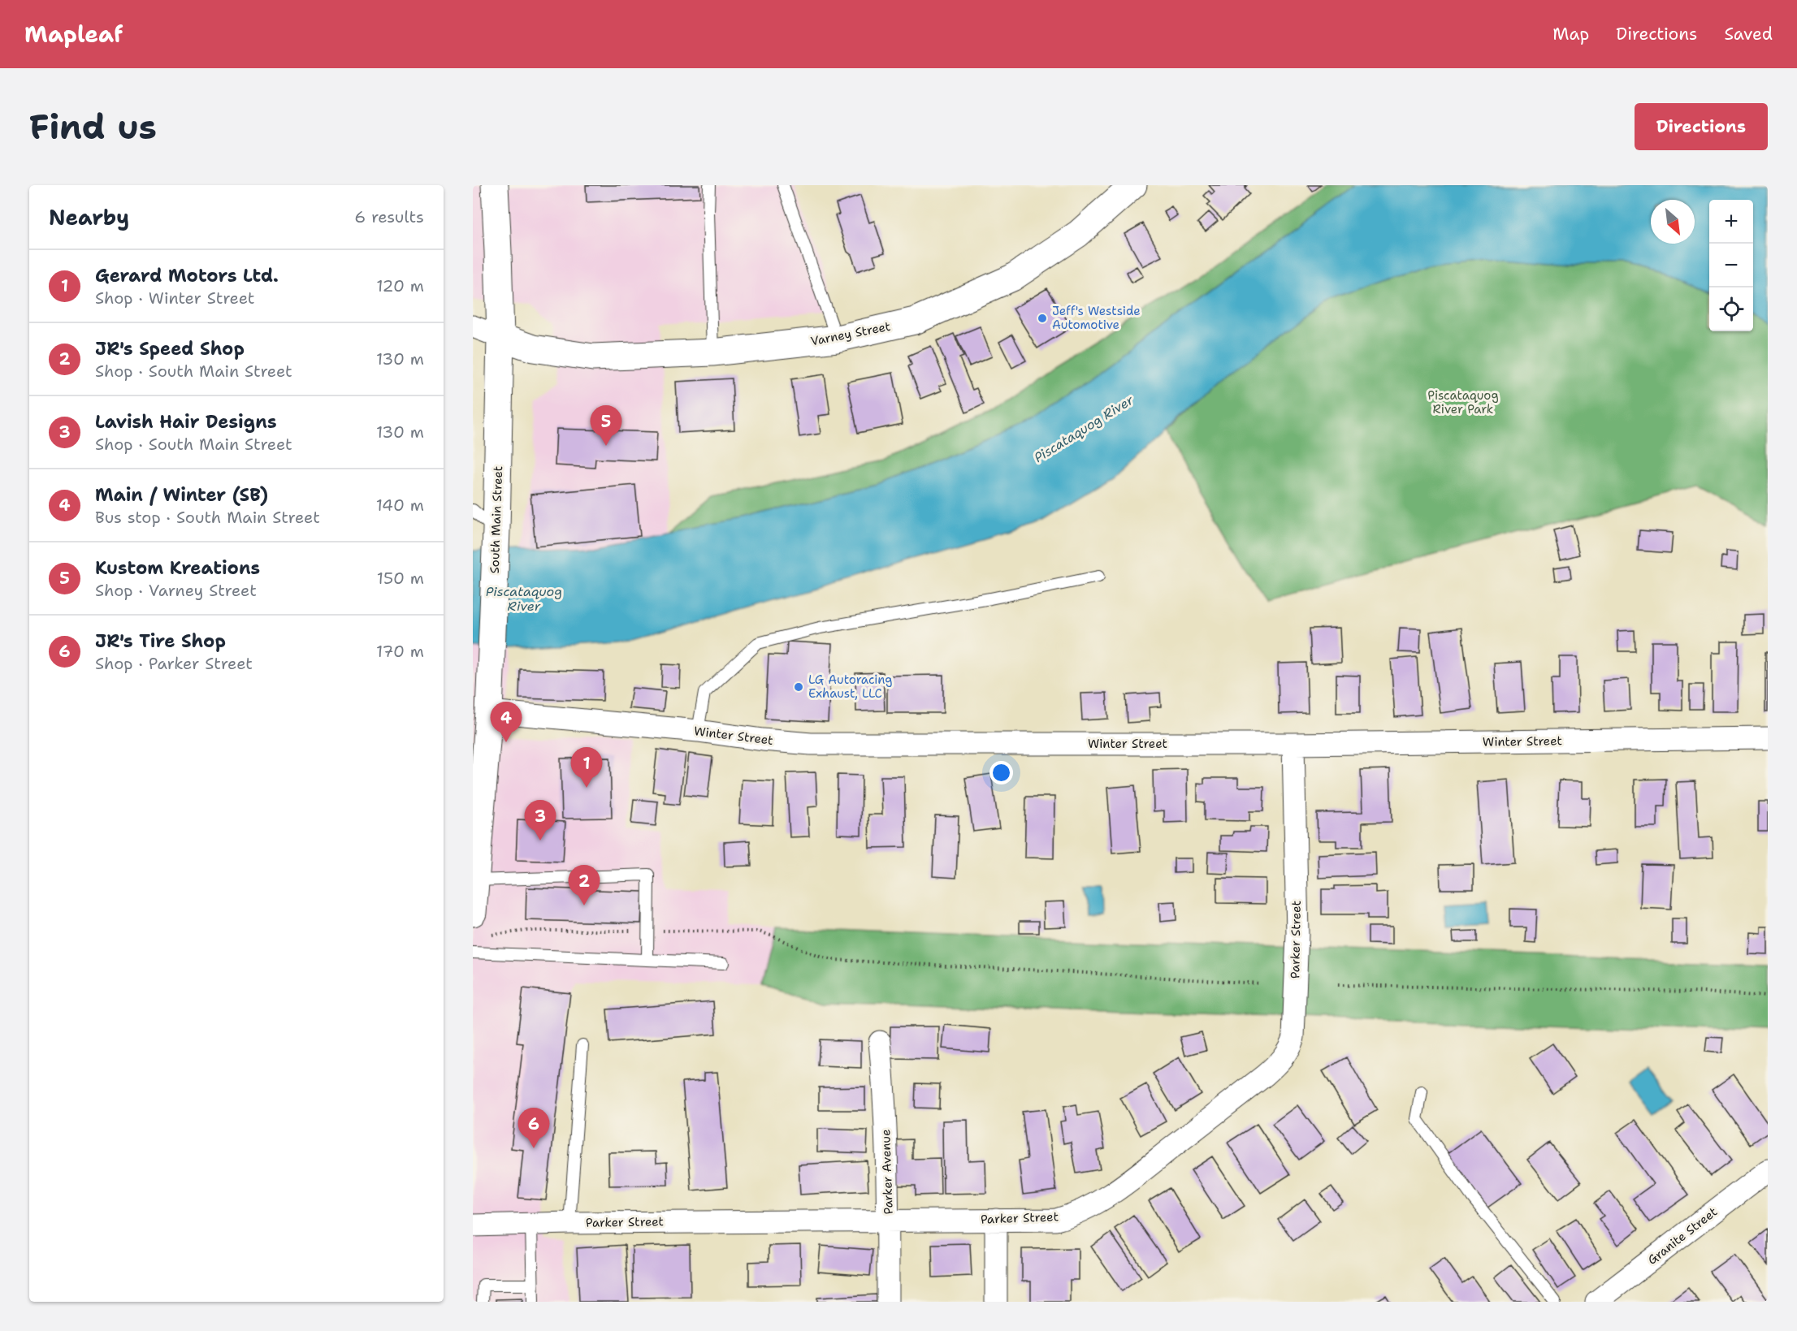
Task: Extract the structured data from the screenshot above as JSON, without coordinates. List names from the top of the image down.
{
  "streets": {
    "main road": ["Varney Street", "South Main Street"],
    "street": [
      "Winter Street",
      "Parker Street",
      "Parker Avenue",
      "Granite Street"
    ]
  },
  "crossings": [
    ["Varney Street", "South Main Street"],
    ["South Main Street", "Winter Street"],
    ["Winter Street", "Parker Street"],
    ["Parker Street", "Parker Avenue"]
  ],
  "water": ["Piscataquog River"],
  "parks": ["Piscataquog River Park"],
  "places": ["Jeff's Westside Automotive", "LG Autoracing Exhaust, LLC"],
  "north": "bottom right",
  "page": {
    "header": "Mapleaf",
    "nav": ["Map", "Directions", "Saved"],
    "buttons": "Directions",
    "title": "Find us",
    "heading": ["Nearby", "6 results"],
    "map_buttons": ["+", "−"],
    "list": [
      {
        "mark": "1",
        "name": "Gerard Motors Ltd.",
        "note": "Shop · Winter Street",
        "value": "120 m"
      },
      {
        "mark": "2",
        "name": "JR's Speed Shop",
        "note": "Shop · South Main Street",
        "value": "130 m"
      },
      {
        "mark": "3",
        "name": "Lavish Hair Designs",
        "note": "Shop · South Main Street",
        "value": "130 m"
      },
      {
        "mark": "4",
        "name": "Main / Winter (SB)",
        "note": "Bus stop · South Main Street",
        "value": "140 m"
      },
      {
        "mark": "5",
        "name": "Kustom Kreations",
        "note": "Shop · Varney Street",
        "value": "150 m"
      },
      {
        "mark": "6",
        "name": "JR's Tire Shop",
        "note": "Shop · Parker Street",
        "value": "170 m"
      }
    ],
    "pins": [
      "5",
      "4",
      "1",
      "3",
      "2",
      "6"
    ]
  }
}
